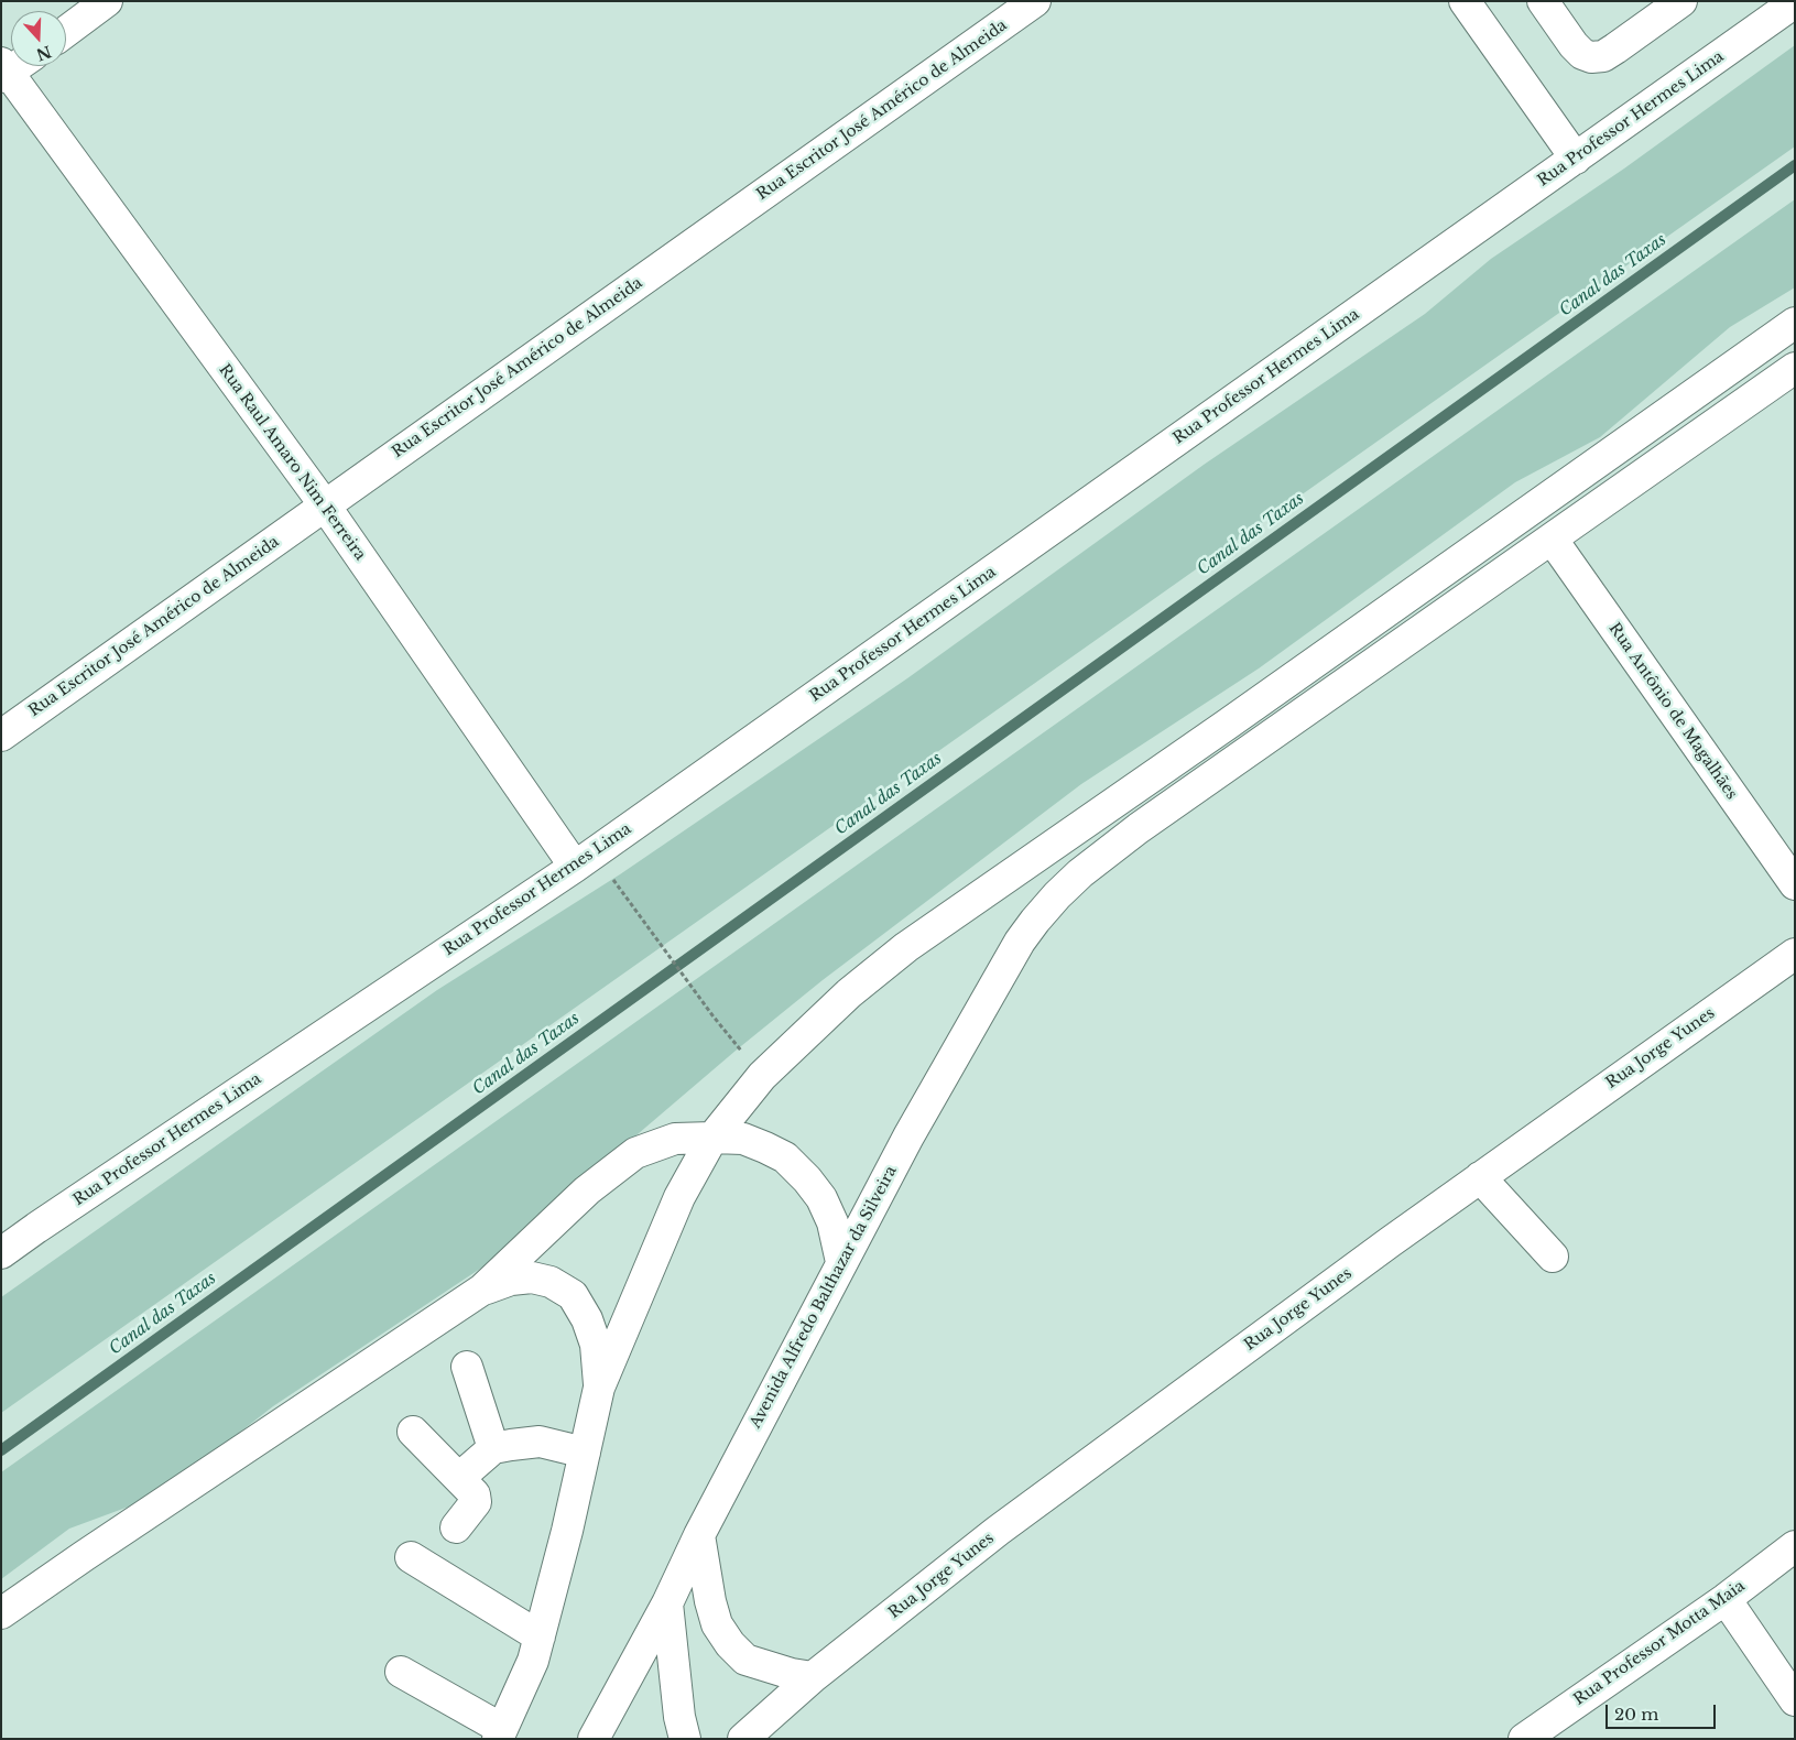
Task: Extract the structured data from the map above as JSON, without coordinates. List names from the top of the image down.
{
  "streets": {
    "street": [
      "Rua Escritor José Américo de Almeida",
      "Rua Professor Hermes Lima",
      "Rua Raul Amaro Nim Ferreira",
      "Rua Antônio de Magalhães",
      "Rua Jorge Yunes",
      "Avenida Alfredo Balthazar da Silveira",
      "Rua Professor Motta Maia"
    ]
  },
  "crossings": [
    ["Rua Escritor José Américo de Almeida", "Rua Raul Amaro Nim Ferreira"],
    ["Rua Professor Hermes Lima", "Rua Raul Amaro Nim Ferreira"],
    ["Rua Antônio de Magalhães", "Avenida Alfredo Balthazar da Silveira"]
  ],
  "water": ["Canal das Taxas"],
  "scale_bar": "20 m",
  "north": "bottom"
}
